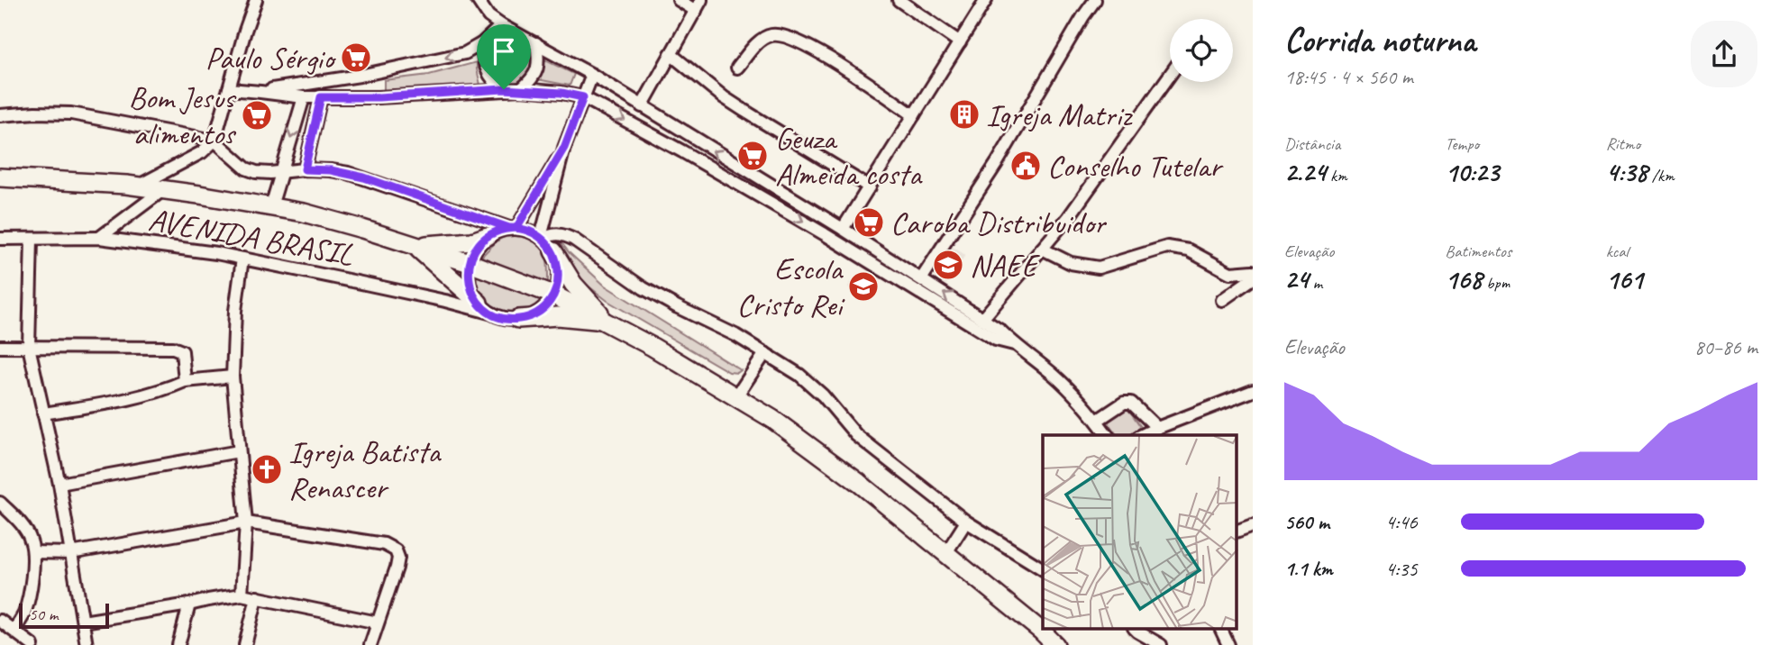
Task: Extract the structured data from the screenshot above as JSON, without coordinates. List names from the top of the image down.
{
  "streets": {
    "street": ["AVENIDA BRASIL"]
  },
  "places": {
    "supermarket": [
      "Paulo Sérgio",
      "Bom Jesus alimentos",
      "Geuza Almeida costa",
      "Caroba Distribuidor"
    ],
    "building": ["Igreja Matriz"],
    "public building": ["Conselho Tutelar"],
    "school or university": ["NAEE", "Escola Cristo Rei"],
    "church": ["Igreja Batista Renascer"]
  },
  "scale_bar": "50 m",
  "page": {
    "heading": ["Corrida noturna", "18:45 · 4 × 560 m"],
    "stats": [
      ["Distância", "2.24 km"],
      ["Tempo", "10:23"],
      ["Ritmo", "4:38 /km"],
      ["Elevação", "24 m"],
      ["Batimentos", "168 bpm"],
      ["kcal", "161"]
    ],
    "chart": ["Elevação", "80–86 m"],
    "list": [
      {
        "name": "560 m",
        "note": "4:46"
      },
      {
        "name": "1.1 km",
        "note": "4:35"
      }
    ],
    "scale": "50 m"
  }
}
